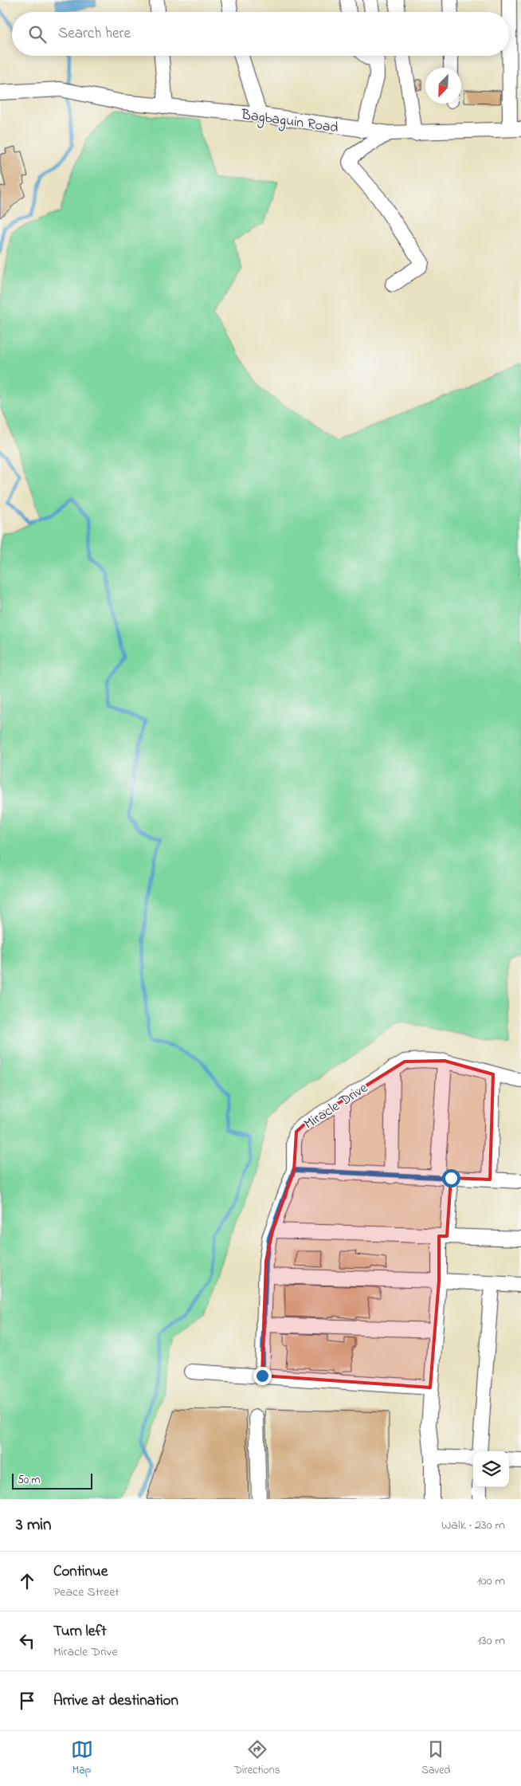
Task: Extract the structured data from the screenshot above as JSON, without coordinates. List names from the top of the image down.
{
  "streets": {
    "street": ["Bagbaguin Road", "Miracle Drive"]
  },
  "scale_bar": "50 m",
  "north": "bottom left",
  "page": {
    "search": "Search here",
    "scale": "50 m",
    "heading": ["3 min", "Walk · 230 m"],
    "list": [
      ["Continue", "Peace Street", "100 m"],
      ["Turn left", "Miracle Drive", "130 m"],
      "Arrive at destination"
    ],
    "nav": ["Map", "Directions", "Saved"]
  }
}
